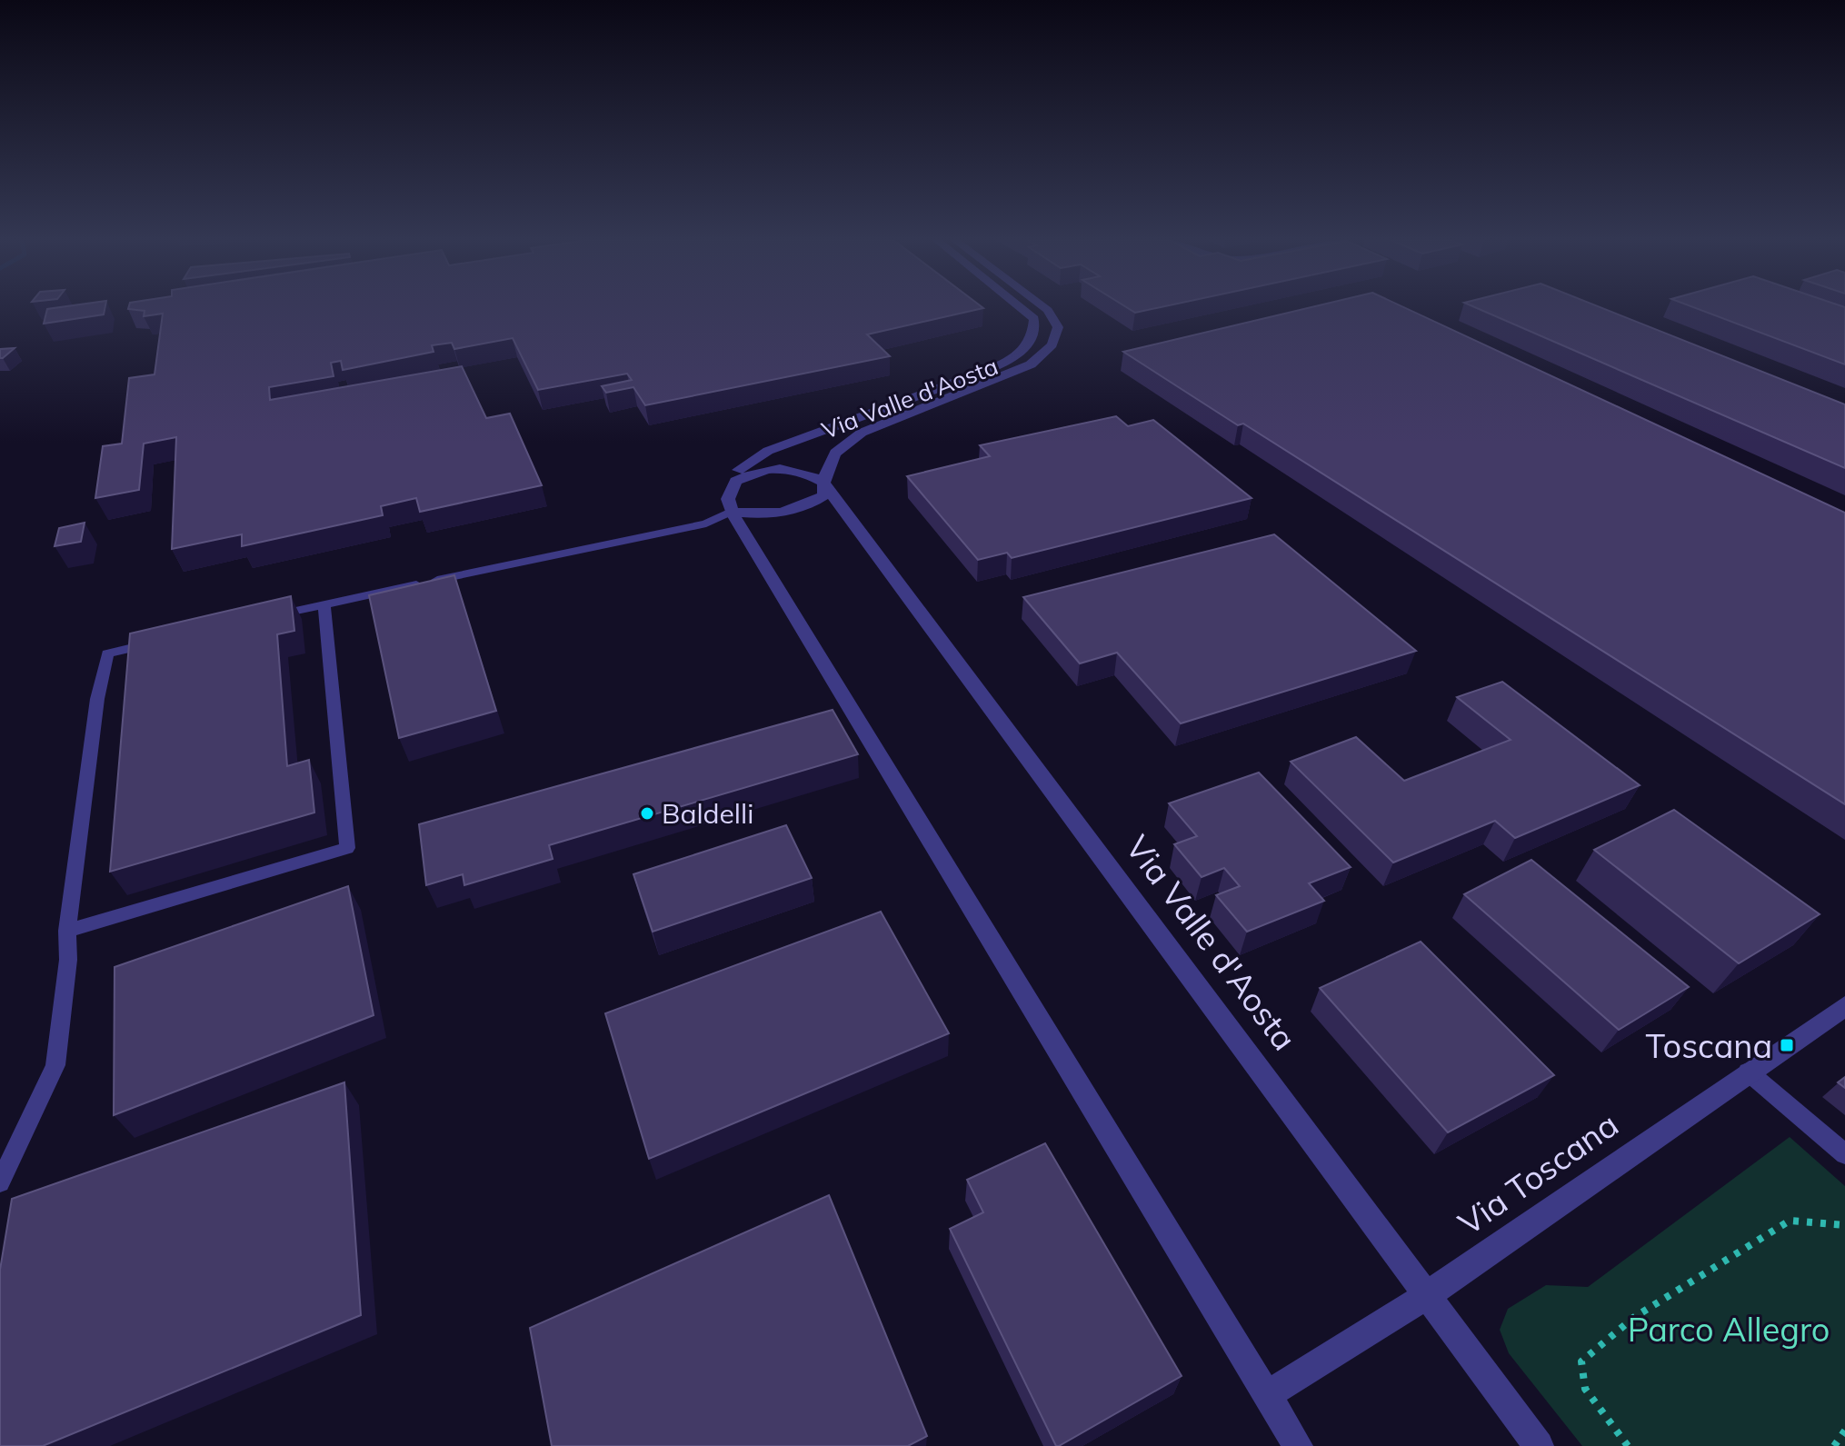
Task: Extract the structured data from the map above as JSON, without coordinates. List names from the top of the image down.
{
  "streets": {
    "street": ["Via Valle d'Aosta", "Via Toscana"]
  },
  "crossings": [
    ["Via Valle d'Aosta", "Via Toscana"]
  ],
  "parks": ["Parco Allegro"],
  "places": {
    "other": ["Baldelli"],
    "transit": ["Toscana"]
  }
}
